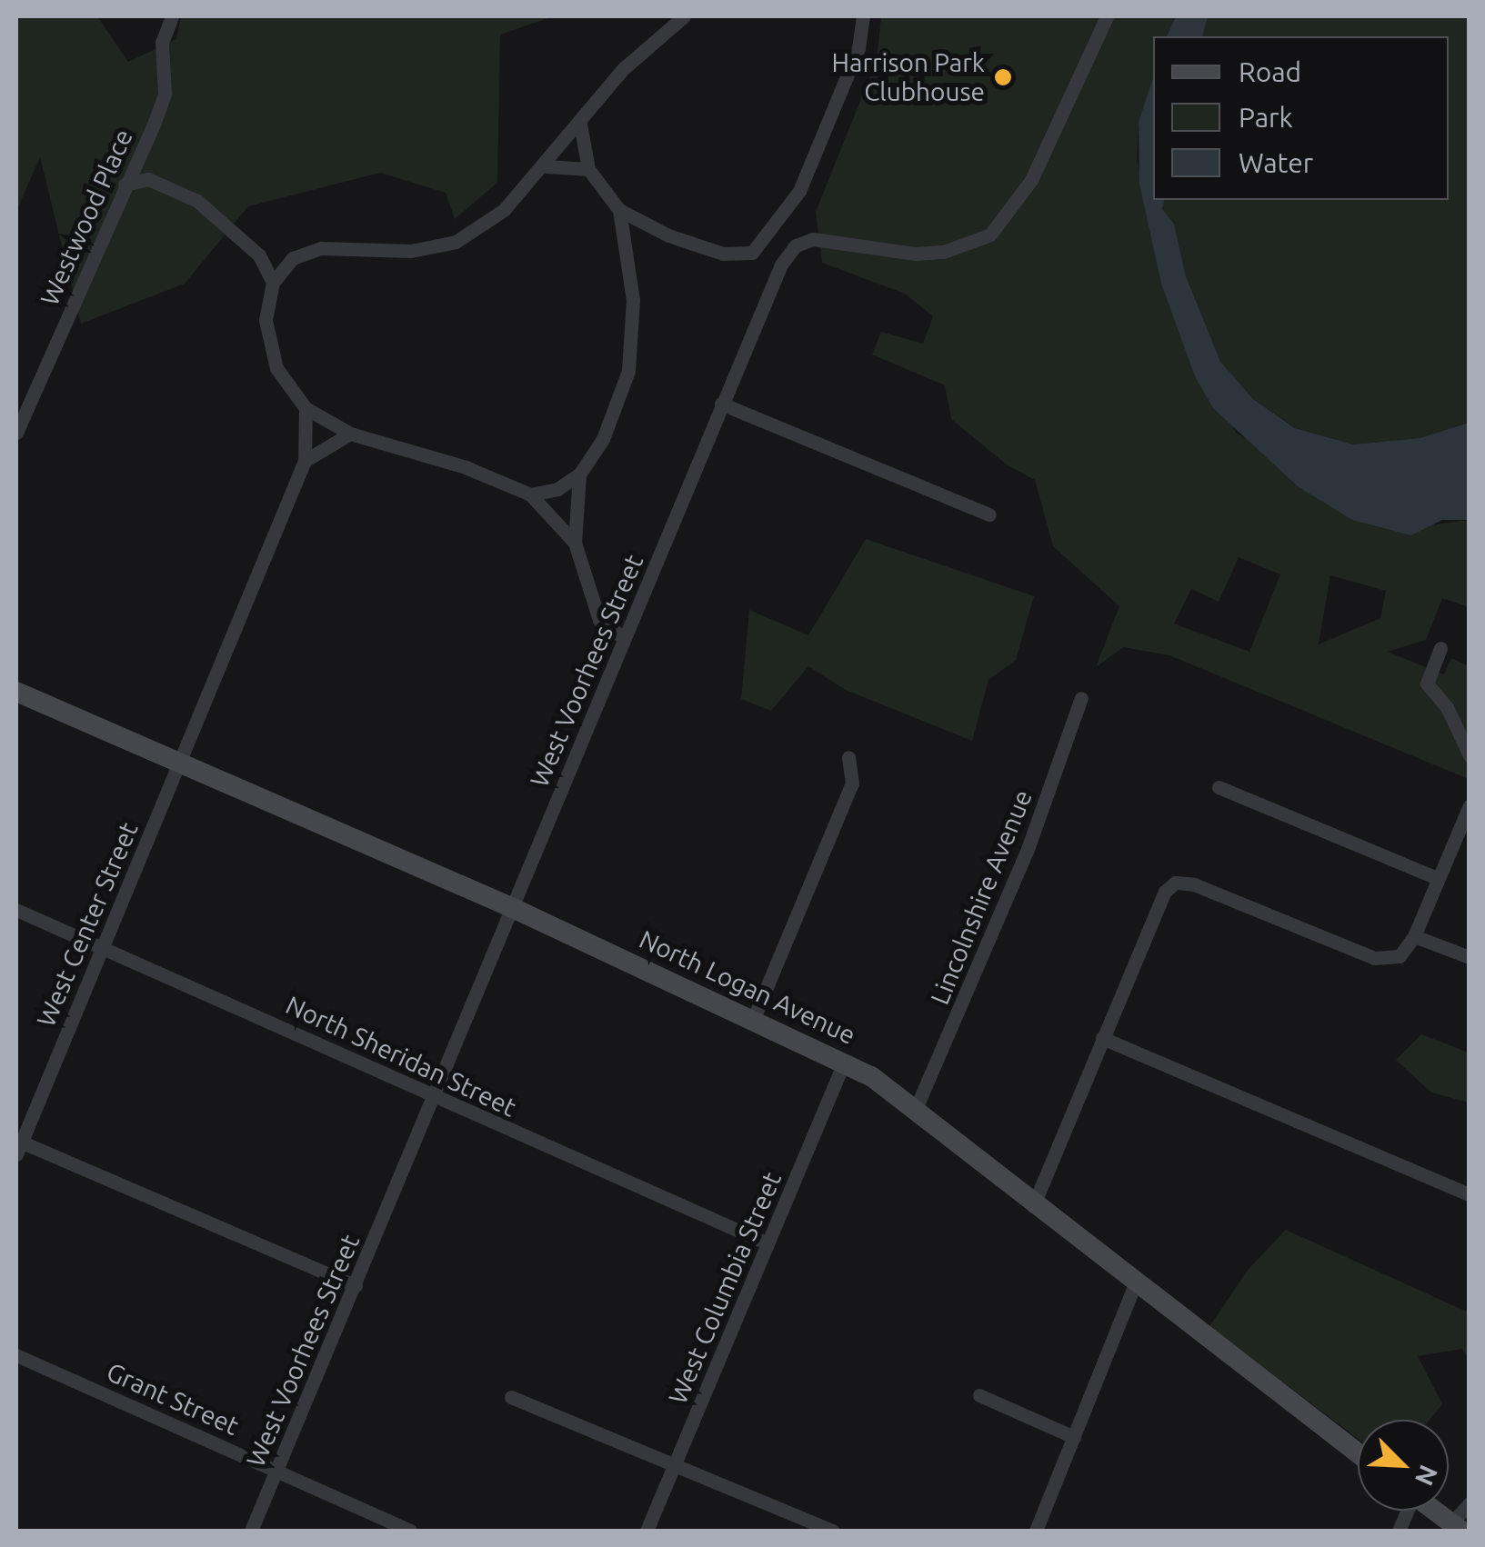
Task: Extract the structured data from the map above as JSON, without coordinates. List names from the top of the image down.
{
  "streets": {
    "street": [
      "Westwood Place",
      "West Voorhees Street",
      "Lincolnshire Avenue",
      "West Center Street",
      "North Logan Avenue",
      "North Sheridan Street",
      "West Columbia Street",
      "Grant Street"
    ]
  },
  "crossings": [
    ["West Voorhees Street", "North Logan Avenue"],
    ["West Voorhees Street", "North Sheridan Street"],
    ["West Voorhees Street", "Grant Street"],
    ["Lincolnshire Avenue", "North Logan Avenue"],
    ["West Center Street", "North Logan Avenue"],
    ["West Center Street", "North Sheridan Street"],
    ["North Logan Avenue", "West Columbia Street"],
    ["North Sheridan Street", "West Columbia Street"]
  ],
  "places": ["Harrison Park Clubhouse"],
  "legend": ["Road", "Park", "Water"],
  "north": "bottom right"
}
